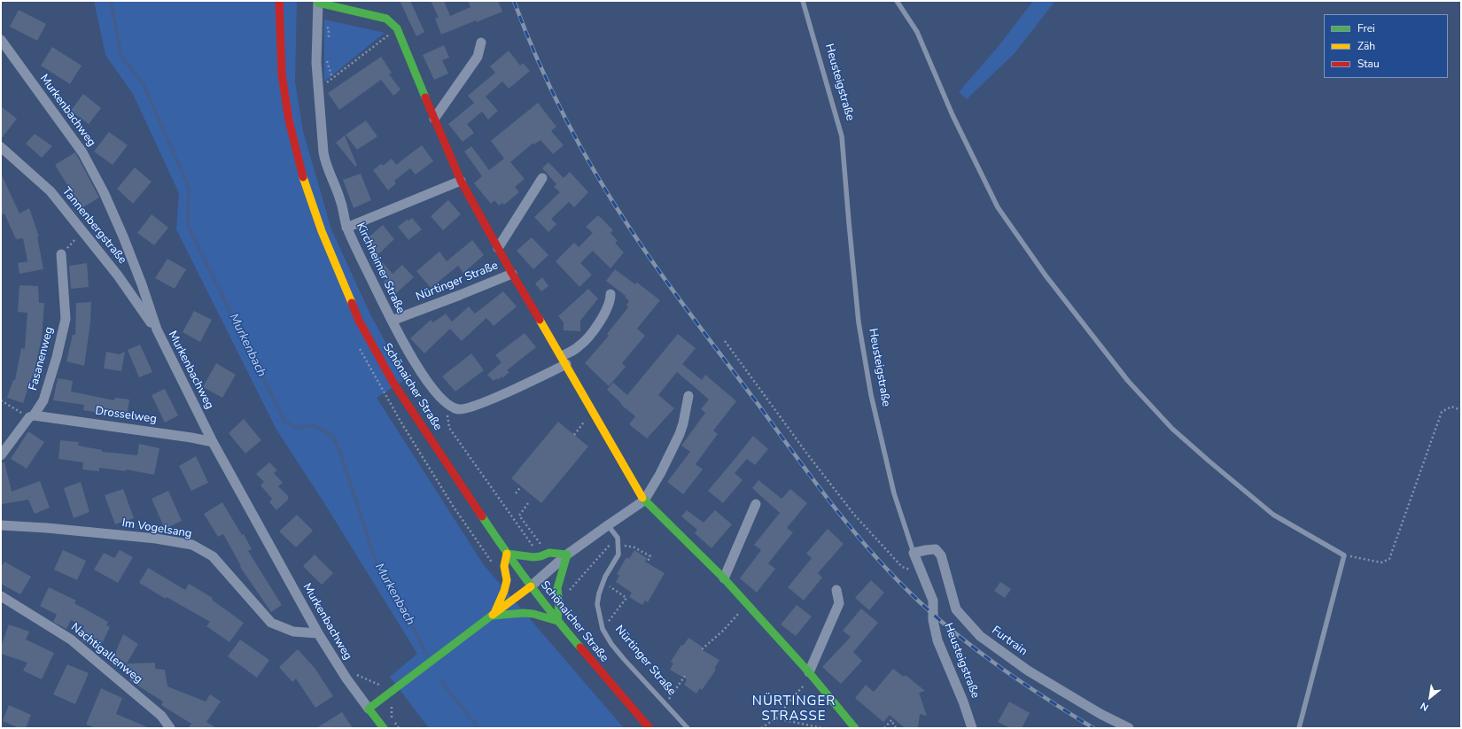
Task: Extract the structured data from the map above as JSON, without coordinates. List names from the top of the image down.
{
  "streets": {
    "street": [
      "Heusteigstraße",
      "Murkenbachweg",
      "Tannenbergstraße",
      "Kirchheimer Straße",
      "Nürtinger Straße",
      "Fasanenweg",
      "Schönaicher Straße",
      "Drosselweg",
      "Im Vogelsang",
      "Furtrain",
      "Nachtigallenweg"
    ]
  },
  "crossings": [
    ["Heusteigstraße", "Furtrain"],
    ["Murkenbachweg", "Tannenbergstraße"],
    ["Murkenbachweg", "Drosselweg"],
    ["Murkenbachweg", "Im Vogelsang"],
    ["Kirchheimer Straße", "Nürtinger Straße"],
    ["Fasanenweg", "Drosselweg"]
  ],
  "districts": ["NÜRTINGER STRASSE"],
  "water": ["Murkenbach"],
  "legend": ["Frei", "Zäh", "Stau"],
  "north": "bottom left"
}
